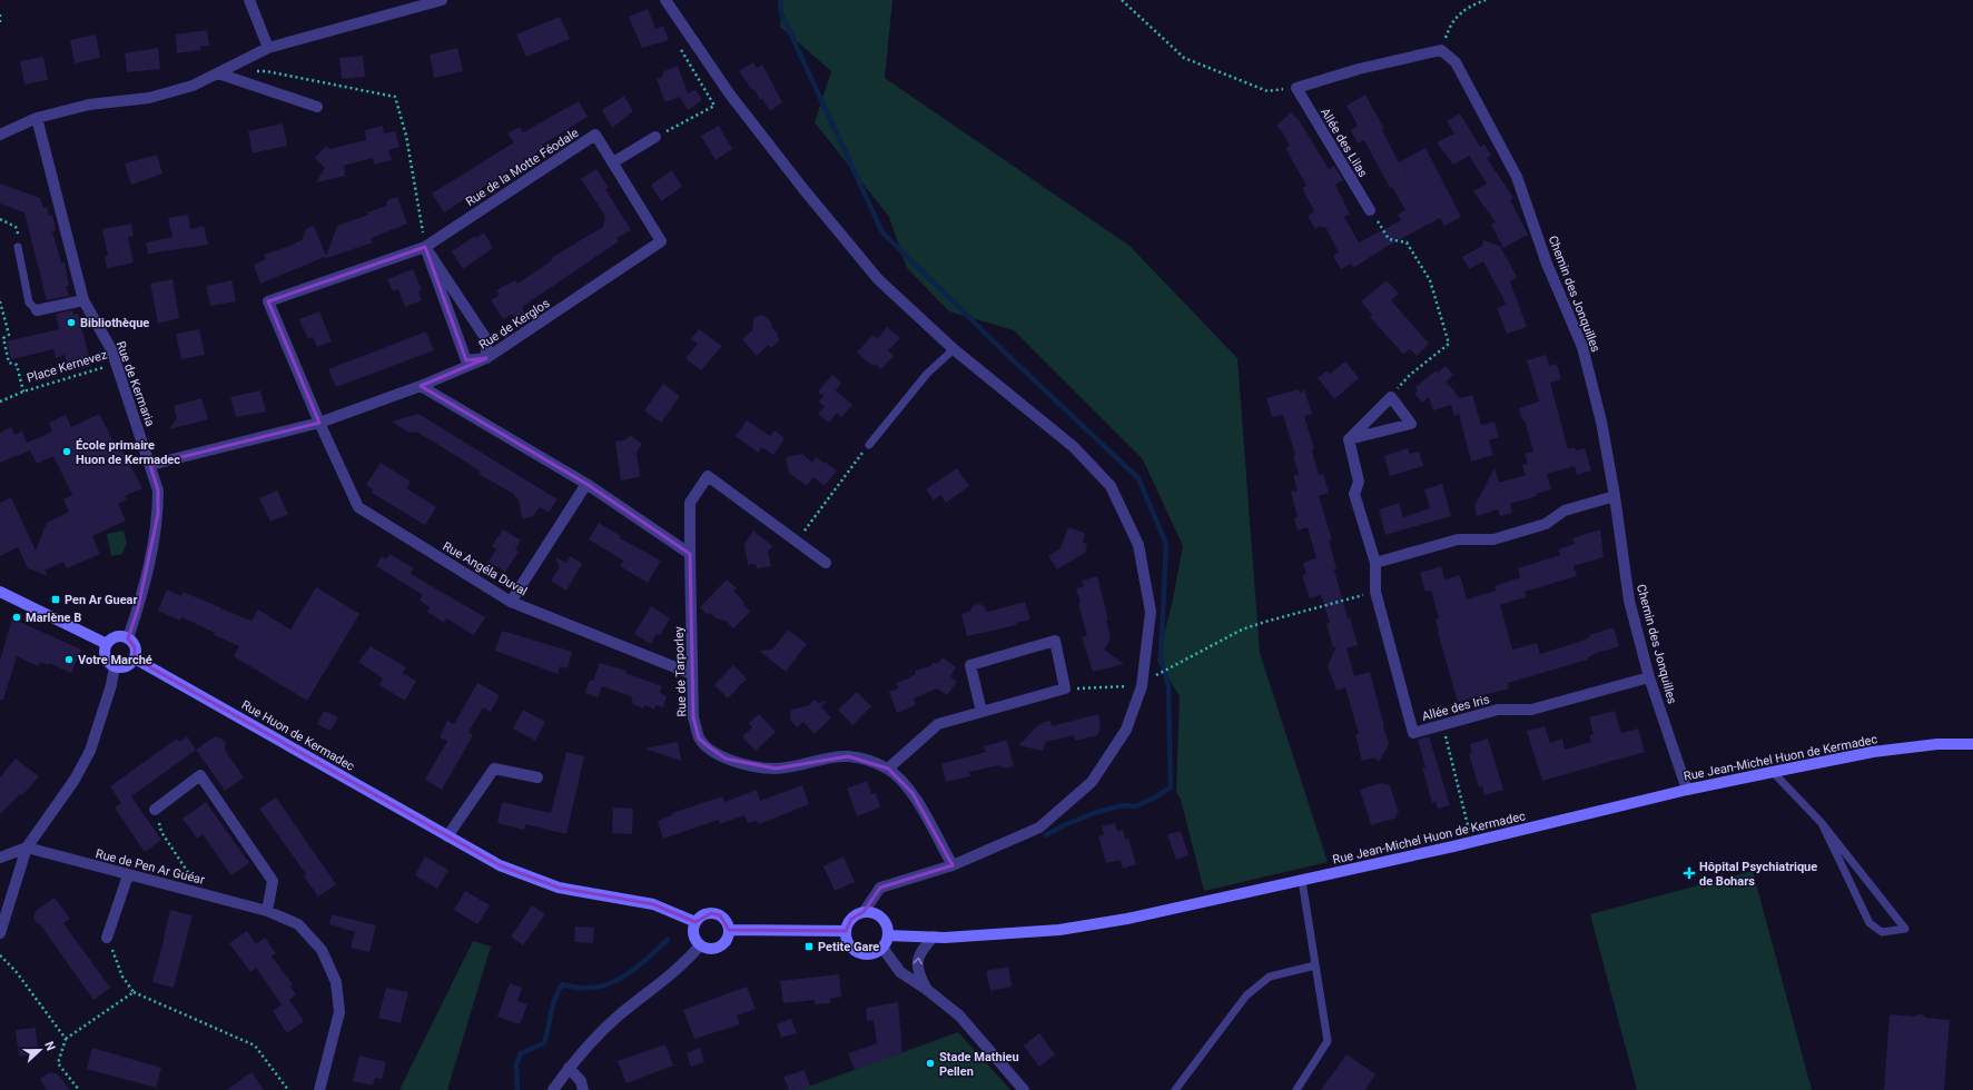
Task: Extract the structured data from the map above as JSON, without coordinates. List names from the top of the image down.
{
  "streets": {
    "street": [
      "Allée des Lilas",
      "Rue de la Motte Féodale",
      "Chemin des Jonquilles",
      "Rue de Kerglos",
      "Rue de Kermaria",
      "Rue Angéla Duval",
      "Rue de Tarporley",
      "Allée des Iris",
      "Rue Huon de Kermadec",
      "Rue Jean-Michel Huon de Kermadec",
      "Rue de Pen Ar Guéar"
    ],
    "path": ["Place Kernevez"]
  },
  "crossings": [
    ["Rue de la Motte Féodale", "Rue de Kerglos"],
    ["Rue de la Motte Féodale", "Rue Angéla Duval"],
    ["Chemin des Jonquilles", "Allée des Iris"],
    ["Chemin des Jonquilles", "Rue Jean-Michel Huon de Kermadec"],
    ["Rue de Kerglos", "Rue de Kermaria"],
    ["Rue de Kerglos", "Rue Angéla Duval"],
    ["Place Kernevez", "Rue de Kermaria"],
    ["Rue de Kermaria", "Rue Huon de Kermadec"],
    ["Rue Angéla Duval", "Rue de Tarporley"]
  ],
  "places": {
    "other": [
      "Bibliothèque",
      "École primaire Huon de Kermadec",
      "Marlène B",
      "Votre Marché",
      "Stade Mathieu Pellen"
    ],
    "transit": ["Pen Ar Guear", "Petite Gare"],
    "health": ["Hôpital Psychiatrique de Bohars"]
  },
  "north": "right"
}
